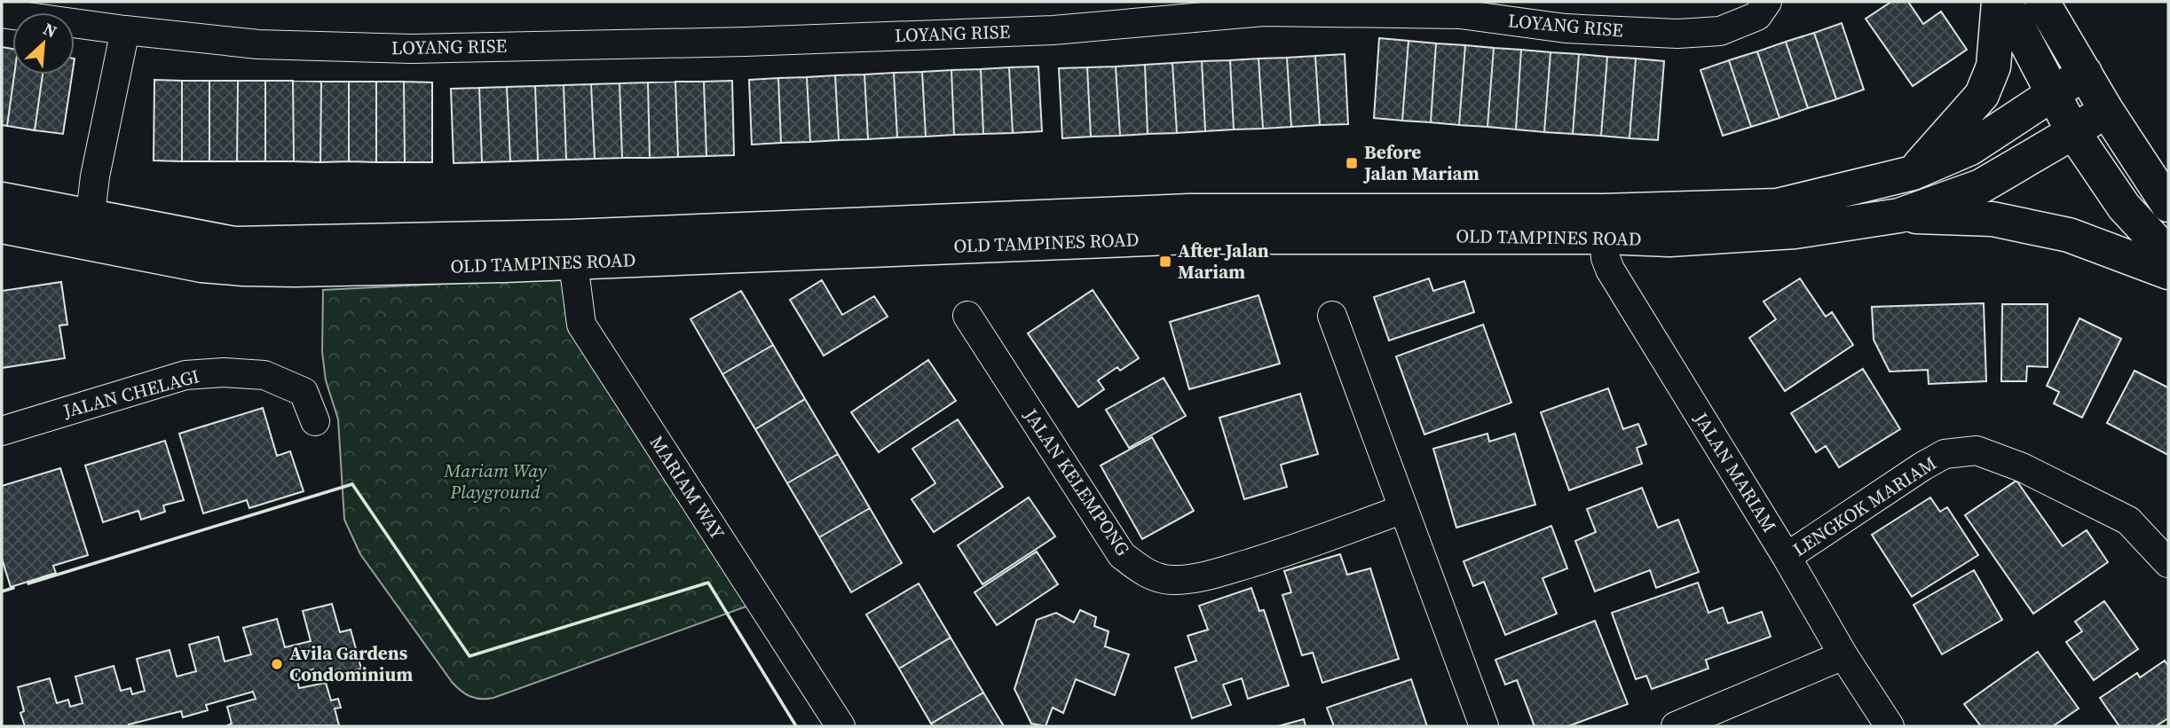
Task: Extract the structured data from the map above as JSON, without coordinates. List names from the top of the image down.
{
  "streets": {
    "street": [
      "LOYANG RISE",
      "OLD TAMPINES ROAD",
      "JALAN CHELAGI",
      "JALAN MARIAM",
      "JALAN KELEMPONG",
      "MARIAM WAY",
      "LENGKOK MARIAM"
    ]
  },
  "crossings": [
    ["OLD TAMPINES ROAD", "JALAN MARIAM"],
    ["OLD TAMPINES ROAD", "MARIAM WAY"],
    ["JALAN MARIAM", "LENGKOK MARIAM"]
  ],
  "parks": ["Mariam Way Playground"],
  "places": {
    "transit": ["Before Jalan Mariam", "After Jalan Mariam"],
    "other": ["Avila Gardens Condominium"]
  },
  "north": "top right"
}
